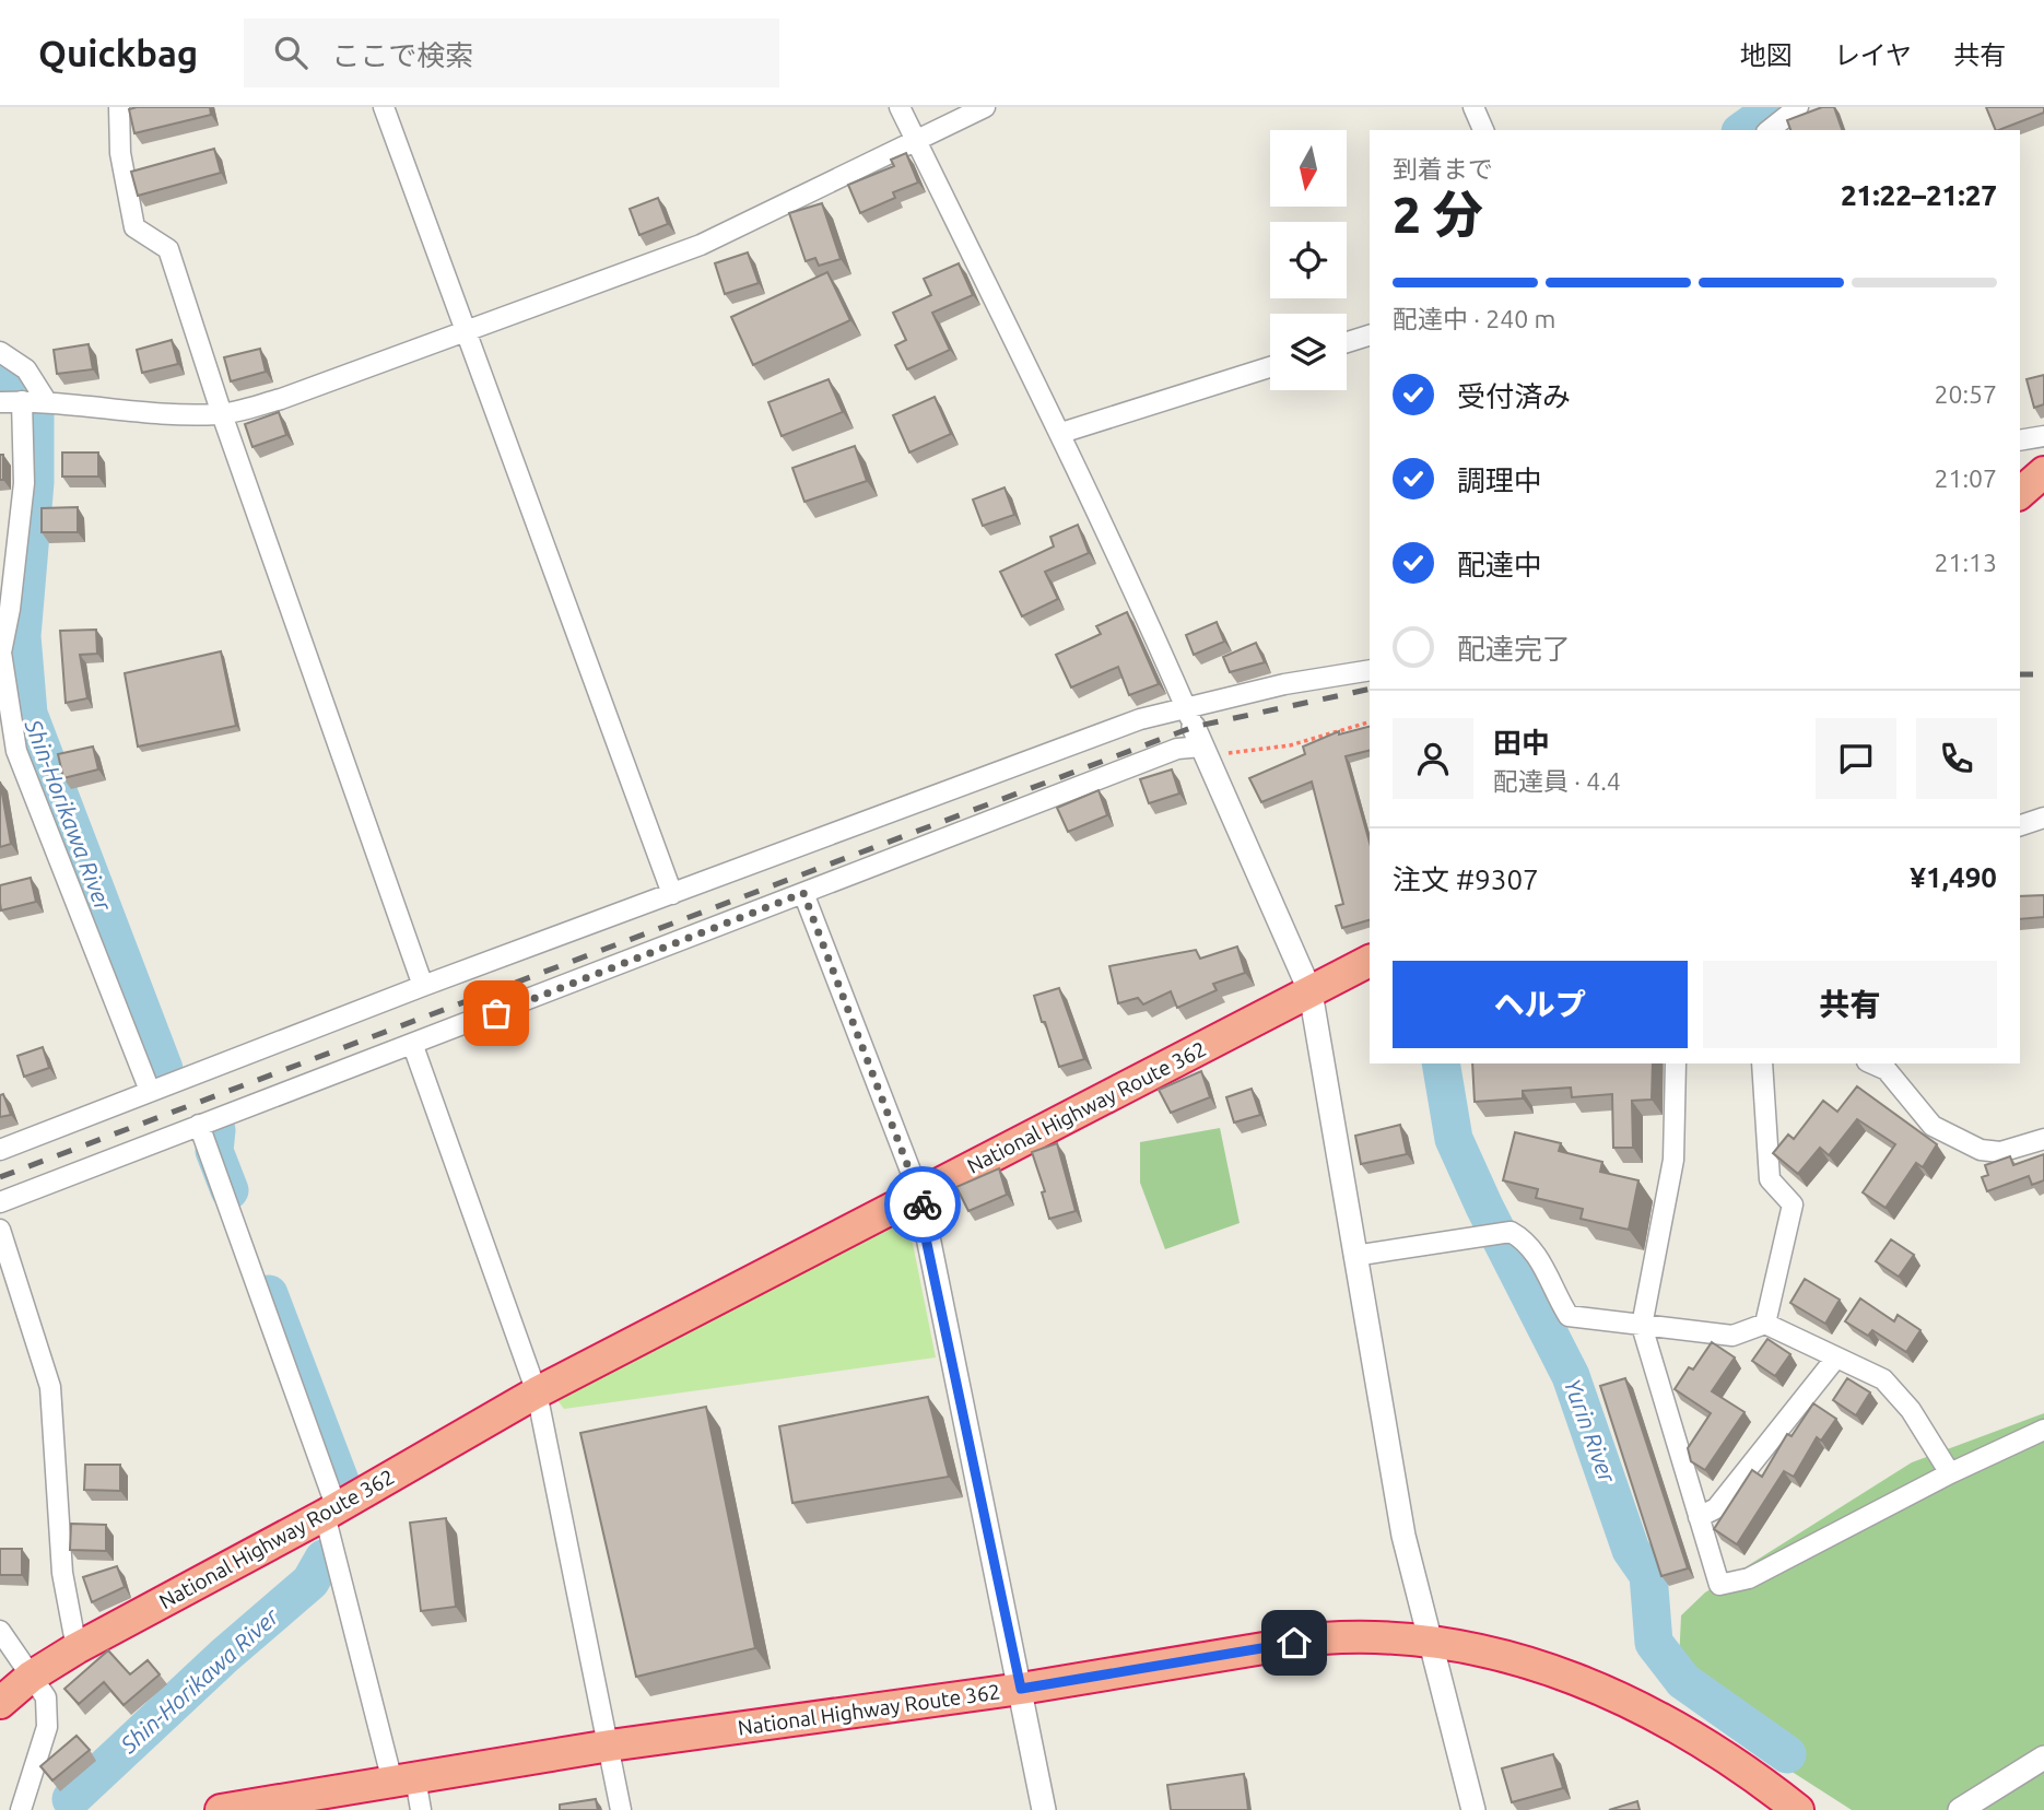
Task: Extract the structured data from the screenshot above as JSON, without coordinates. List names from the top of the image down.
{
  "streets": {
    "highway": ["National Highway Route 362"]
  },
  "water": ["Shin-Horikawa River", "Yurin River"],
  "north": "bottom",
  "page": {
    "header": "Quickbag",
    "search": "ここで検索",
    "nav": ["地図", "レイヤ", "共有"],
    "heading": ["2 分", "到着まで", "21:22–21:27"],
    "panel": [
      "田中",
      "配達員 · 4.4",
      "注文 #9307",
      "¥1,490"
    ],
    "bar": "配達中 · 240 m",
    "list": [
      ["受付済み", "20:57"],
      ["調理中", "21:07"],
      ["配達中", "21:13"],
      "配達完了"
    ],
    "buttons": ["ヘルプ", "共有"]
  }
}
